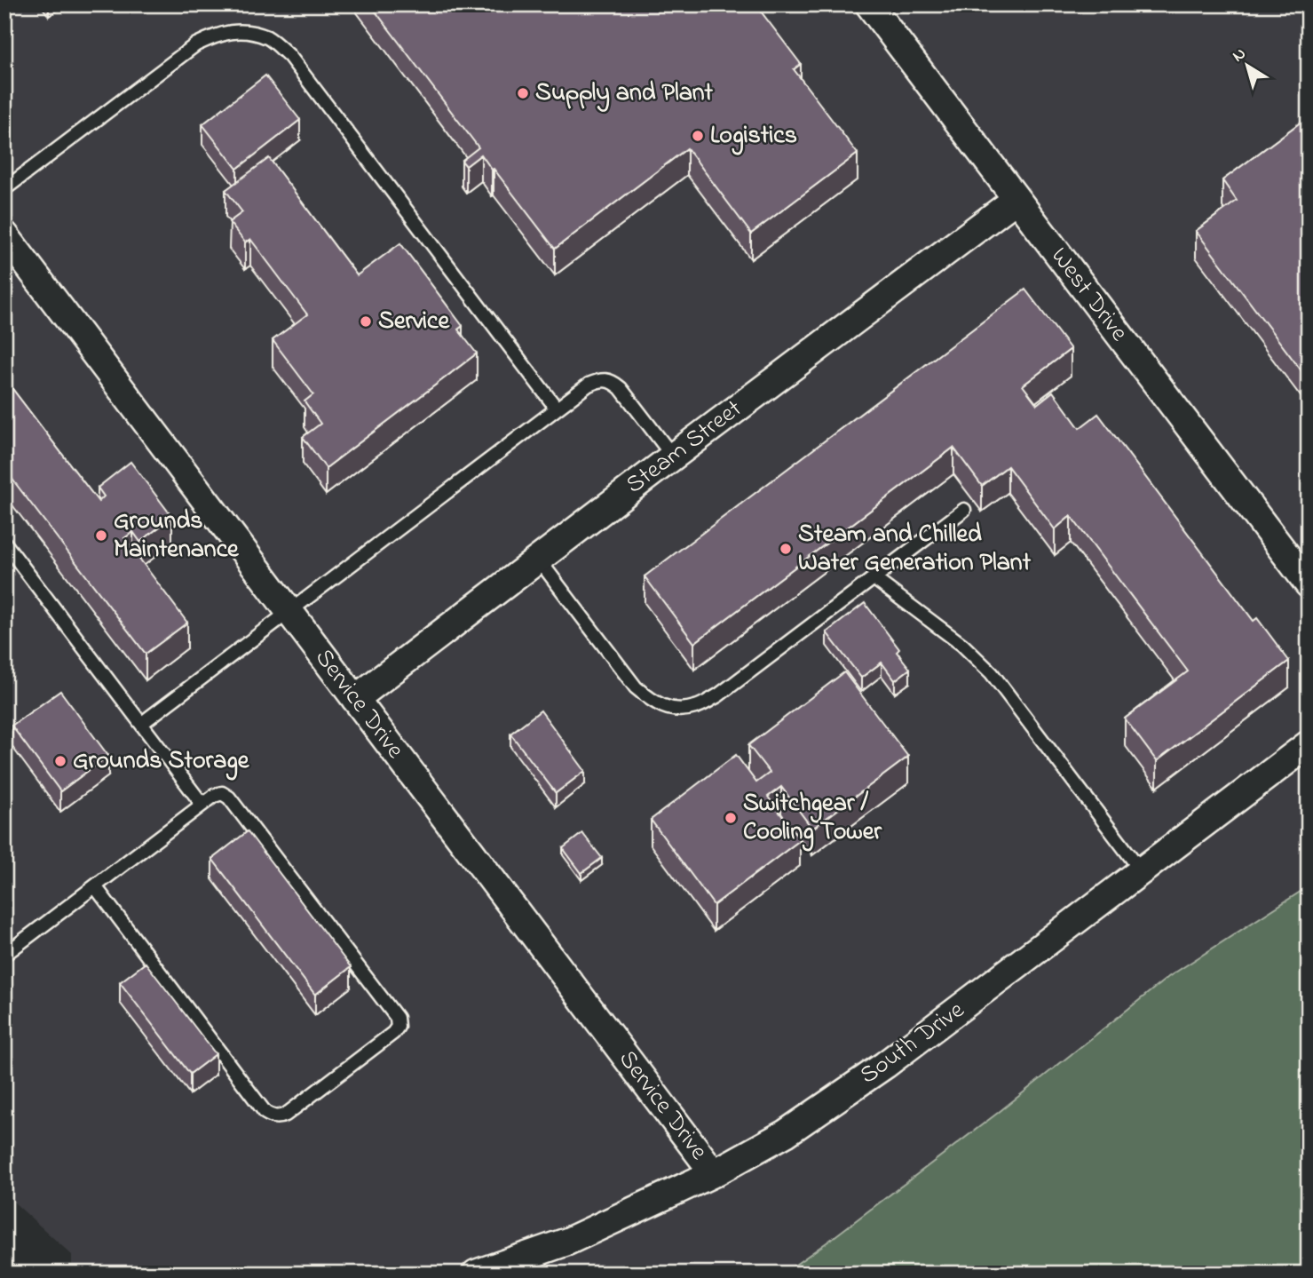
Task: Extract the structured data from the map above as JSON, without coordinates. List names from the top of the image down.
{
  "streets": {
    "street": [
      "West Drive",
      "Steam Street",
      "Service Drive",
      "South Drive"
    ]
  },
  "crossings": [
    ["West Drive", "Steam Street"],
    ["Steam Street", "Service Drive"],
    ["Service Drive", "South Drive"]
  ],
  "places": [
    "Supply and Plant",
    "Logistics",
    "Service",
    "Grounds Maintenance",
    "Steam and Chilled Water Generation Plant",
    "Grounds Storage",
    "Switchgear / Cooling Tower"
  ],
  "north": "top left"
}
